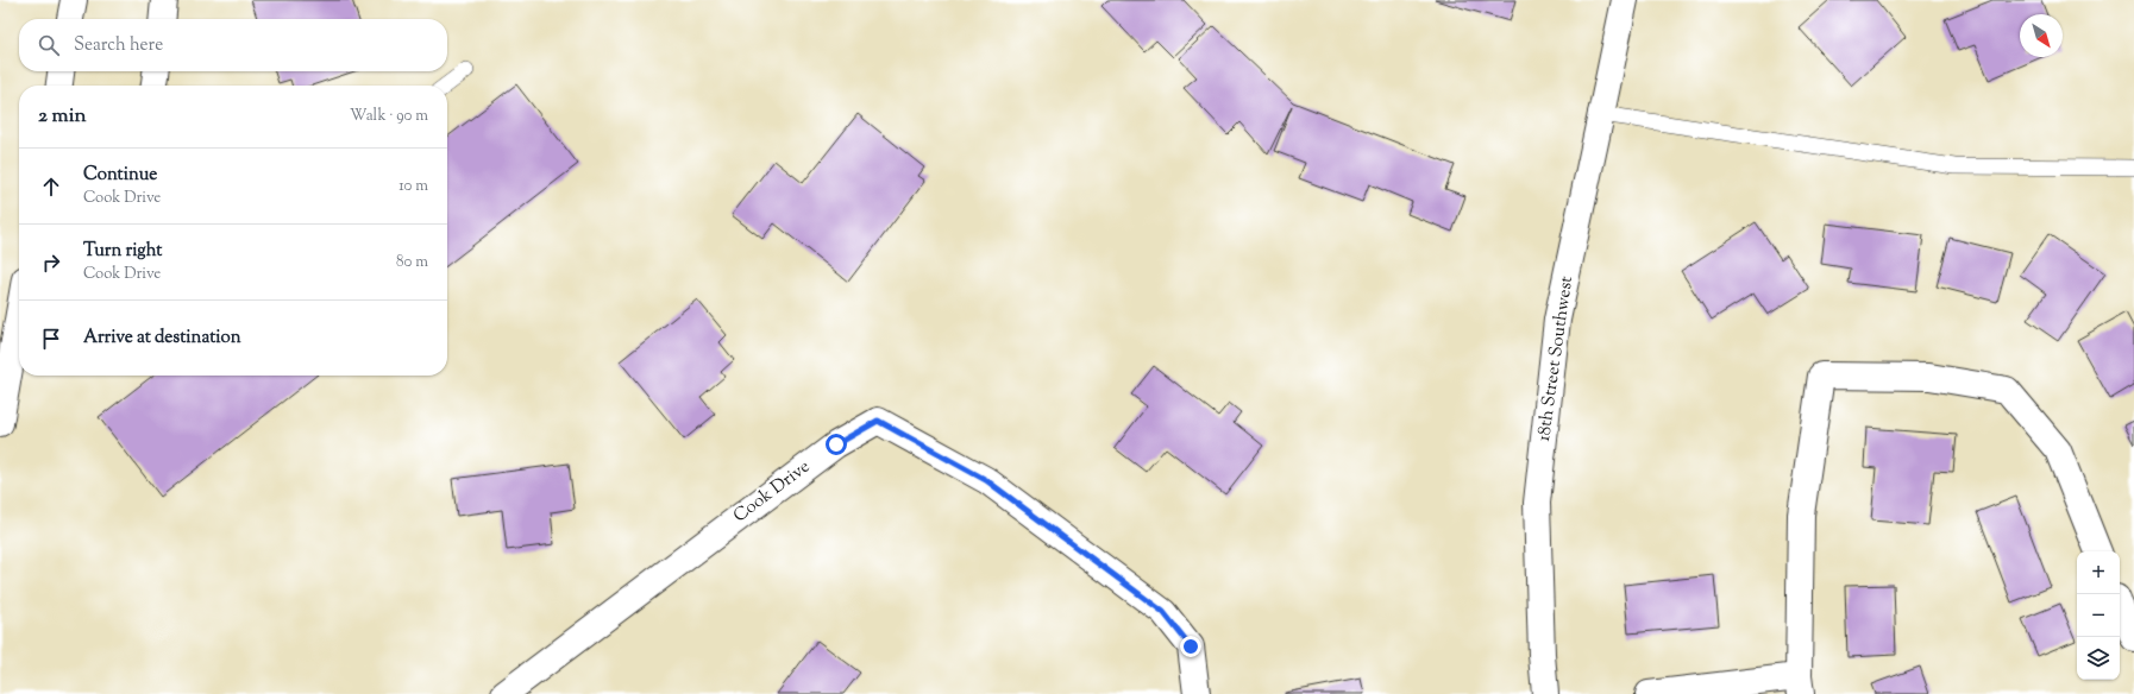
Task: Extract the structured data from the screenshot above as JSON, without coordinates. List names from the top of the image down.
{
  "streets": {
    "street": ["18th Street Southwest", "Cook Drive"]
  },
  "north": "bottom right",
  "page": {
    "search": "Search here",
    "heading": ["2 min", "Walk · 90 m"],
    "list": [
      ["Continue", "Cook Drive", "10 m"],
      ["Turn right", "Cook Drive", "80 m"],
      "Arrive at destination"
    ],
    "map_buttons": ["+", "−"]
  }
}
